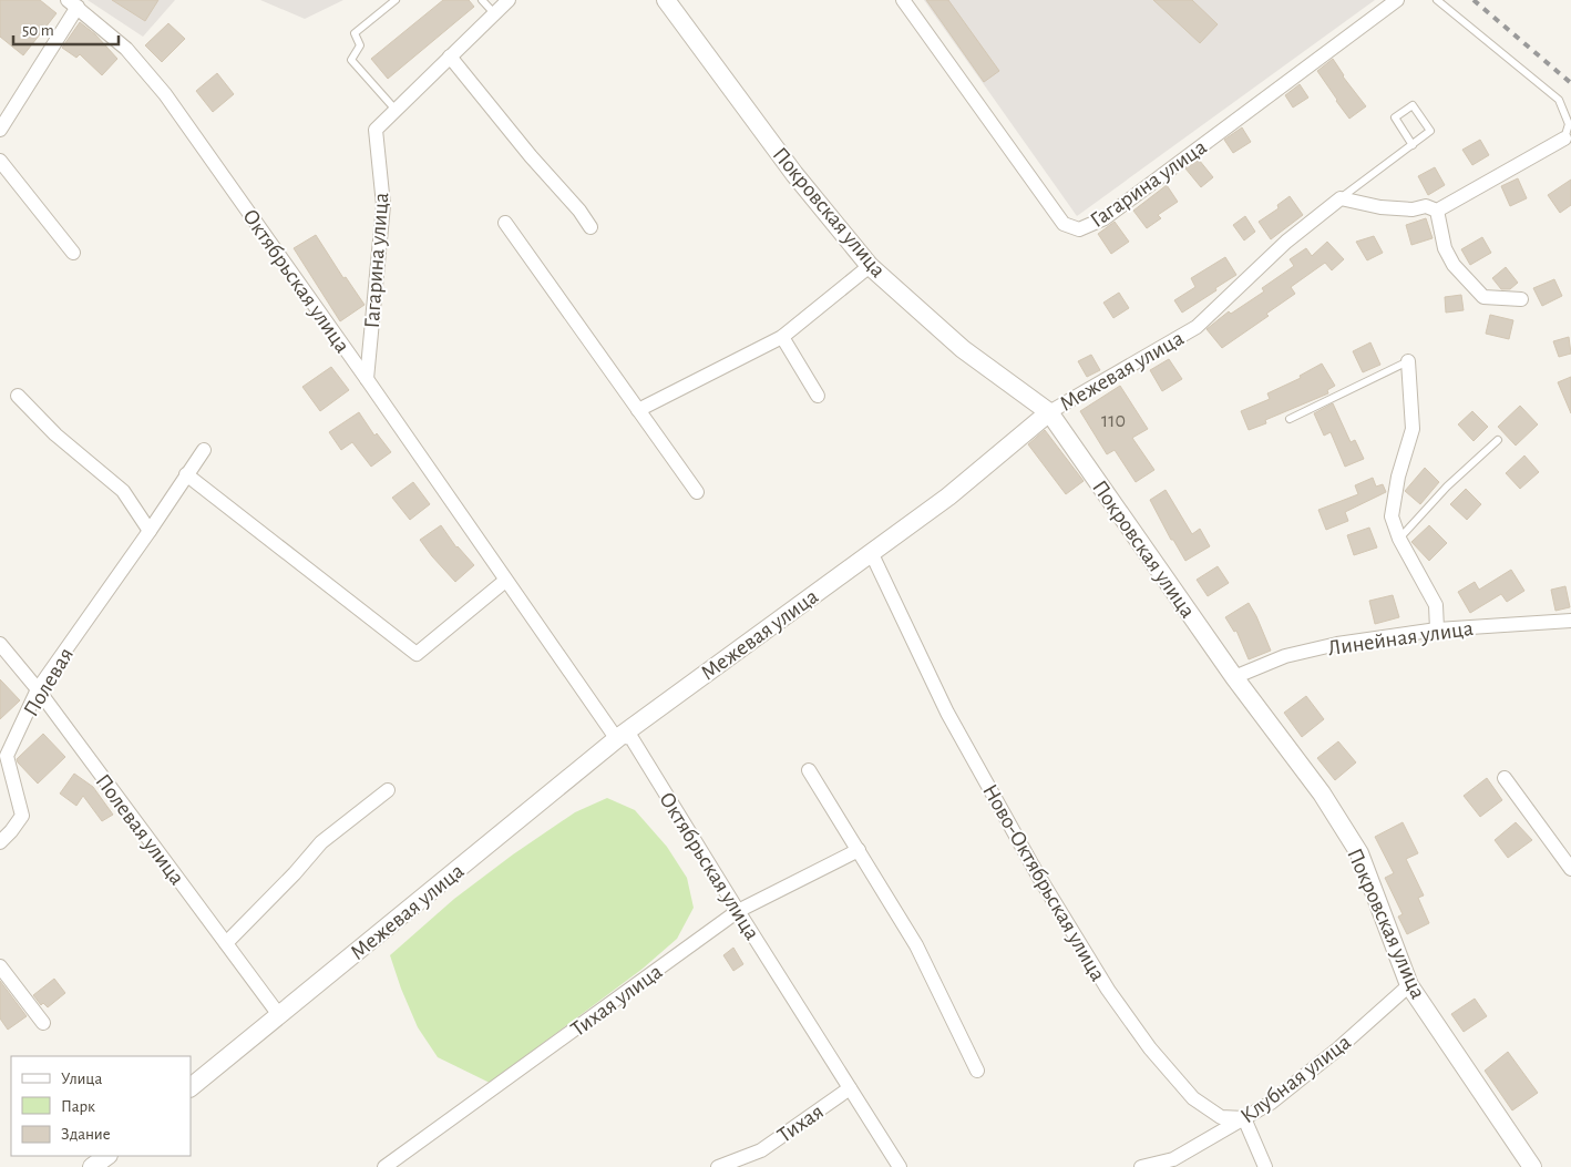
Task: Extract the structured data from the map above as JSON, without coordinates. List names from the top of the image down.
{
  "streets": {
    "street": [
      "Гагарина улица",
      "Покровская улица",
      "Октябрьская улица",
      "Межевая улица",
      "Линейная улица",
      "Полевая",
      "Полевая улица",
      "Ново-Октябрьская улица",
      "Тихая улица",
      "Клубная улица",
      "Тихая"
    ]
  },
  "crossings": [
    ["Гагарина улица", "Октябрьская улица"],
    ["Покровская улица", "Межевая улица"],
    ["Покровская улица", "Линейная улица"],
    ["Покровская улица", "Клубная улица"],
    ["Октябрьская улица", "Межевая улица"],
    ["Октябрьская улица", "Тихая улица"],
    ["Октябрьская улица", "Тихая"],
    ["Межевая улица", "Полевая улица"],
    ["Межевая улица", "Ново-Октябрьская улица"],
    ["Полевая", "Полевая улица"],
    ["Ново-Октябрьская улица", "Клубная улица"]
  ],
  "house_numbers": ["110"],
  "legend": ["Улица", "Парк", "Здание"],
  "scale_bar": "50 m"
}
